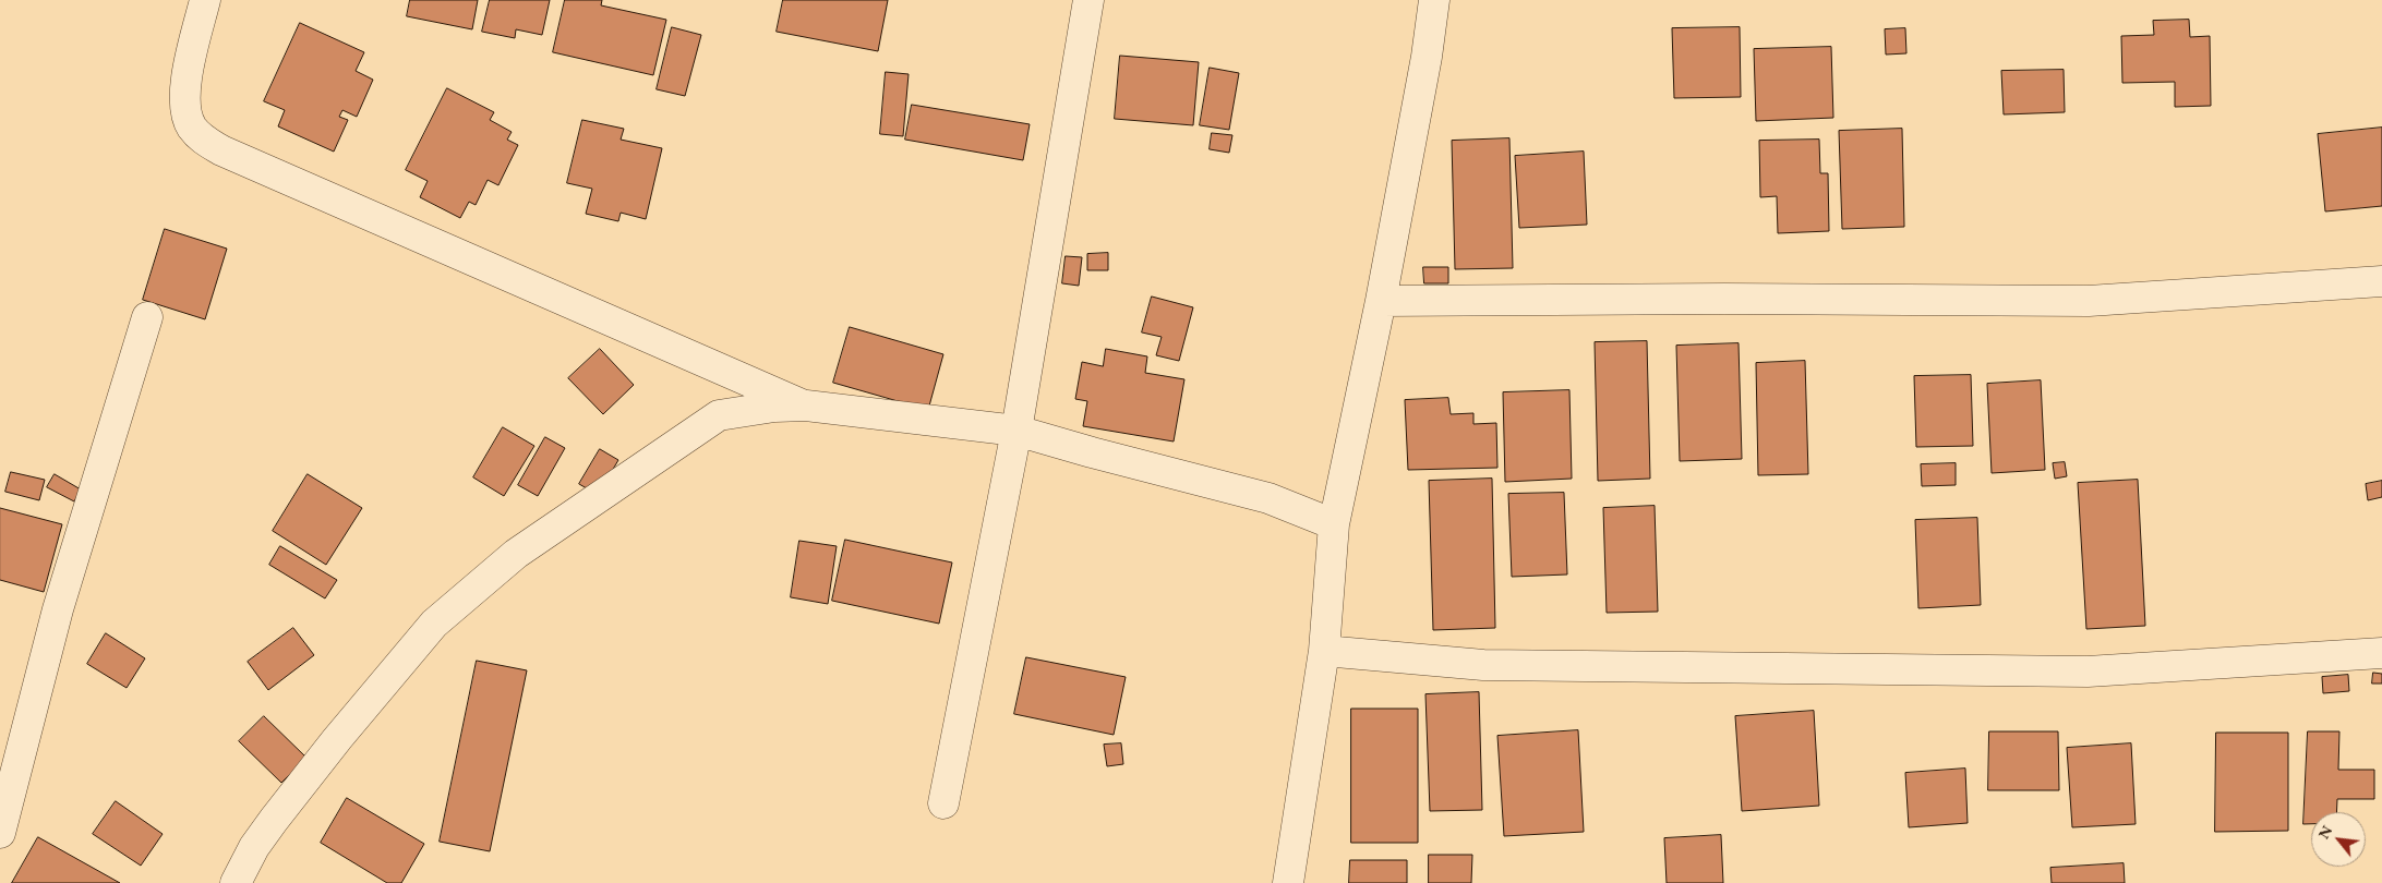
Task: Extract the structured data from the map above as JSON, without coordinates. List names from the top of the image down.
{
  "north": "top left"
}
